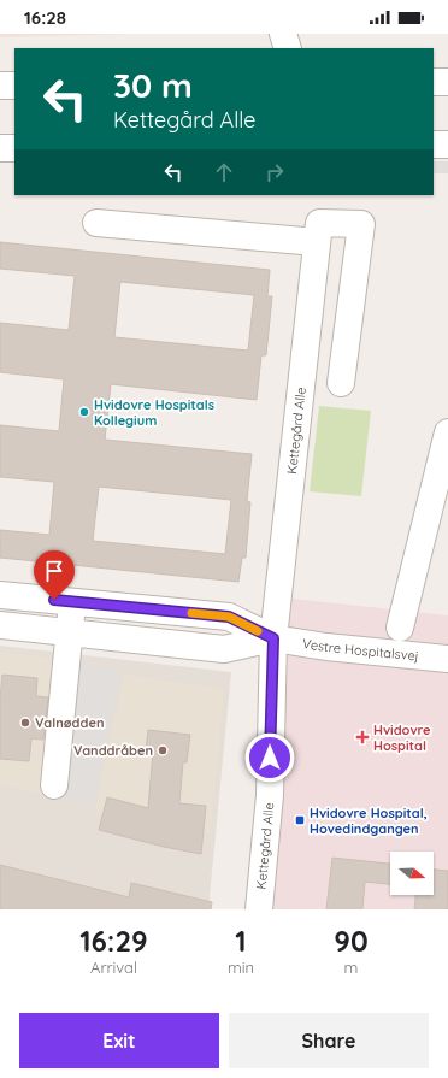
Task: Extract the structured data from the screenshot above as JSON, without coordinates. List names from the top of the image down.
{
  "streets": {
    "street": ["Kettegård Alle", "Vestre Hospitalsvej"]
  },
  "crossings": [
    ["Kettegård Alle", "Vestre Hospitalsvej"]
  ],
  "places": {
    "other": ["Hvidovre Hospitals Kollegium", "Valnødden", "Vanddråben"],
    "health": ["Hvidovre Hospital"],
    "transit": ["Hvidovre Hospital, Hovedindgangen"]
  },
  "north": "right",
  "page": {
    "status": "16:28",
    "turn": ["30 m", "Kettegård Alle"],
    "eta": [
      "16:29",
      "Arrival",
      "1",
      "min",
      "90",
      "m"
    ],
    "buttons": ["Exit", "Share"]
  }
}
